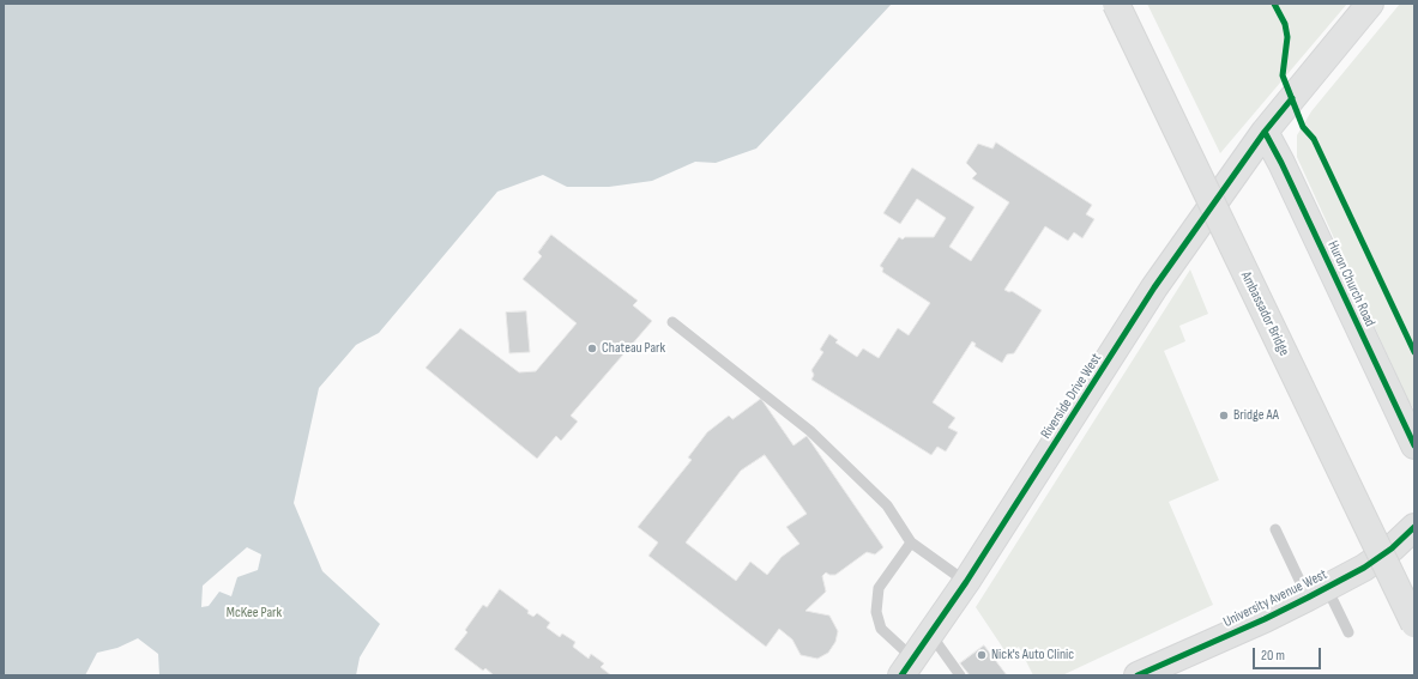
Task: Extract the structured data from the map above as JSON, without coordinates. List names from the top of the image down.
{
  "streets": {
    "main road": [
      "Huron Church Road",
      "Ambassador Bridge",
      "Riverside Drive West",
      "University Avenue West"
    ]
  },
  "crossings": [
    ["Huron Church Road", "Riverside Drive West"]
  ],
  "parks": ["McKee Park"],
  "places": ["Chateau Park", "Bridge AA", "Nick's Auto Clinic"],
  "scale_bar": "20 m"
}
